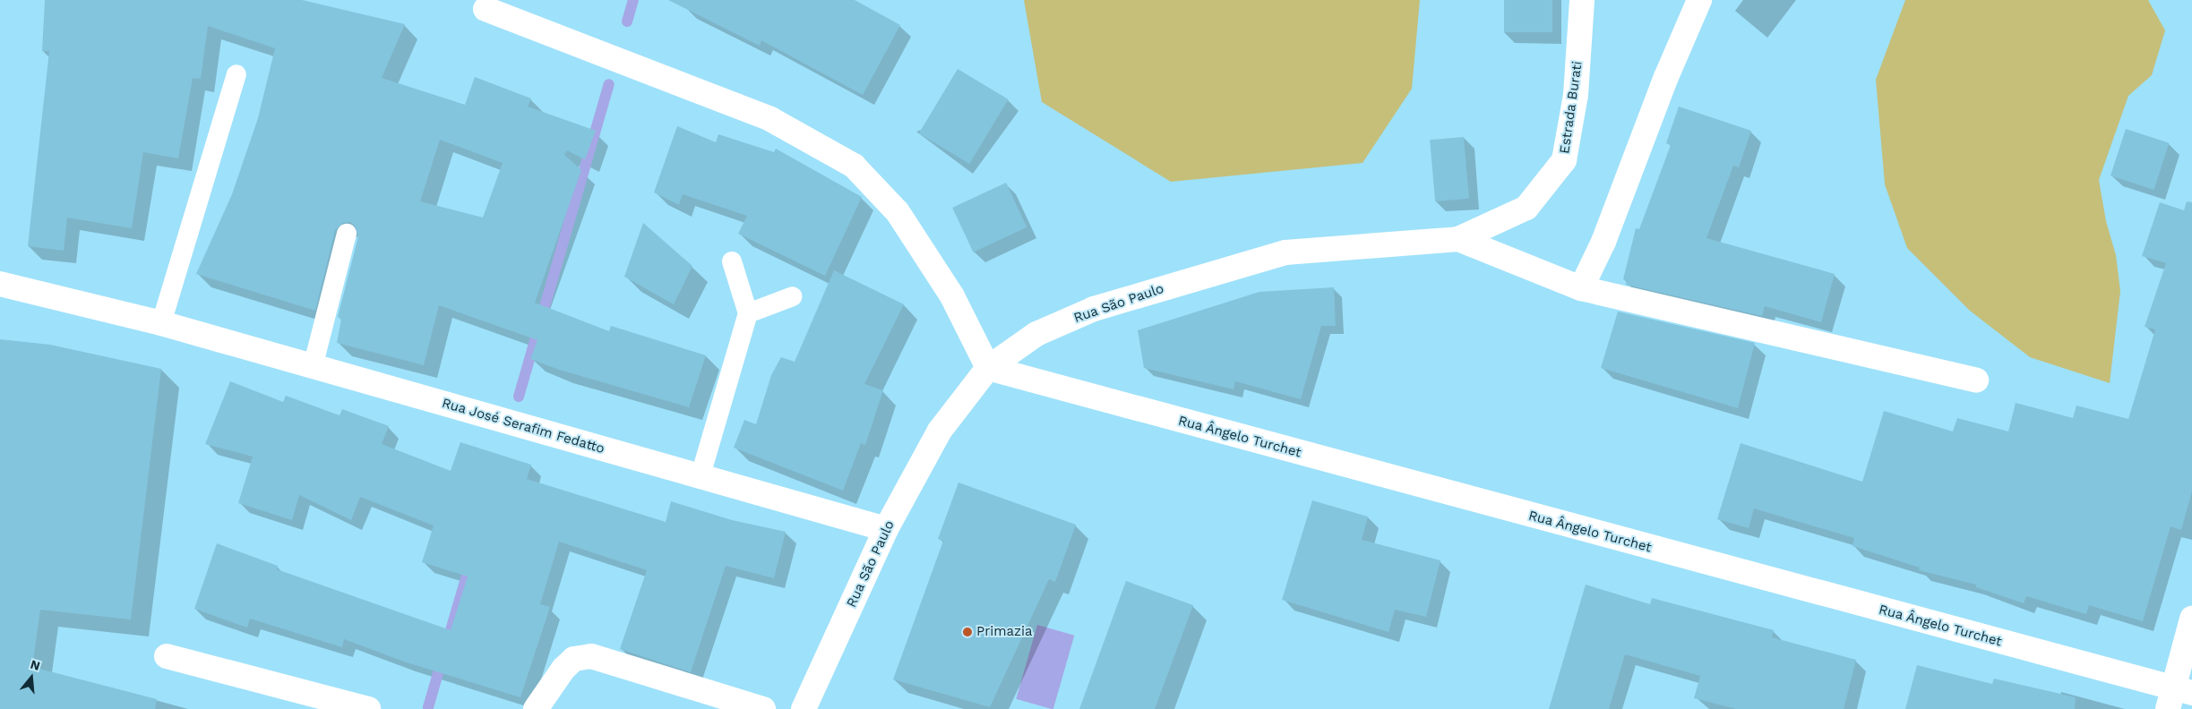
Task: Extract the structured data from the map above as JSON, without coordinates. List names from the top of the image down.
{
  "streets": {
    "street": [
      "Estrada Burati",
      "Rua São Paulo",
      "Rua José Serafim Fedatto",
      "Rua Ângelo Turchet"
    ]
  },
  "crossings": [
    ["Estrada Burati", "Rua São Paulo"],
    ["Rua São Paulo", "Rua José Serafim Fedatto"],
    ["Rua São Paulo", "Rua Ângelo Turchet"]
  ],
  "places": ["Primazia"],
  "north": "top"
}
